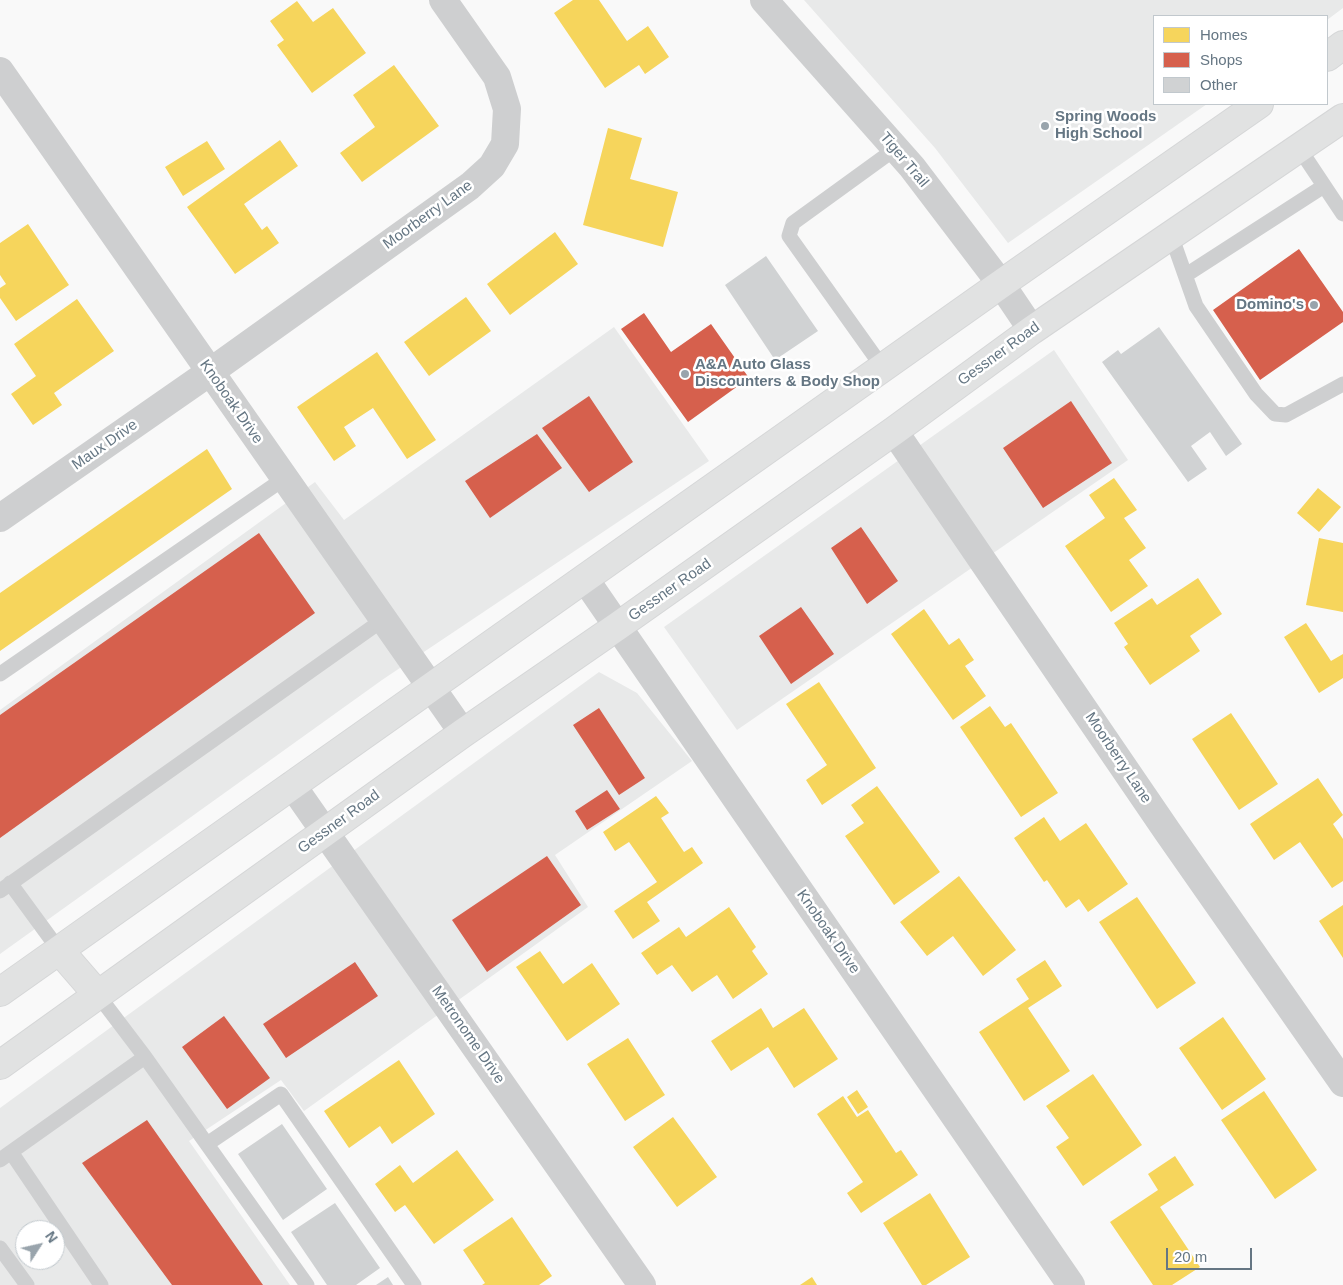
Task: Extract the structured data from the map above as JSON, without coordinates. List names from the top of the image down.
{
  "streets": {
    "main road": ["Gessner Road"],
    "street": [
      "Tiger Trail",
      "Moorberry Lane",
      "Knoboak Drive",
      "Maux Drive",
      "Metronome Drive"
    ]
  },
  "crossings": [
    ["Tiger Trail", "Gessner Road"],
    ["Moorberry Lane", "Gessner Road"],
    ["Moorberry Lane", "Knoboak Drive"],
    ["Moorberry Lane", "Maux Drive"],
    ["Gessner Road", "Knoboak Drive"],
    ["Gessner Road", "Metronome Drive"],
    ["Knoboak Drive", "Maux Drive"]
  ],
  "places": ["Spring Woods High School", "Domino's", "A&A Auto Glass Discounters & Body Shop"],
  "legend": ["Homes", "Shops", "Other"],
  "scale_bar": "20 m",
  "north": "top right"
}
